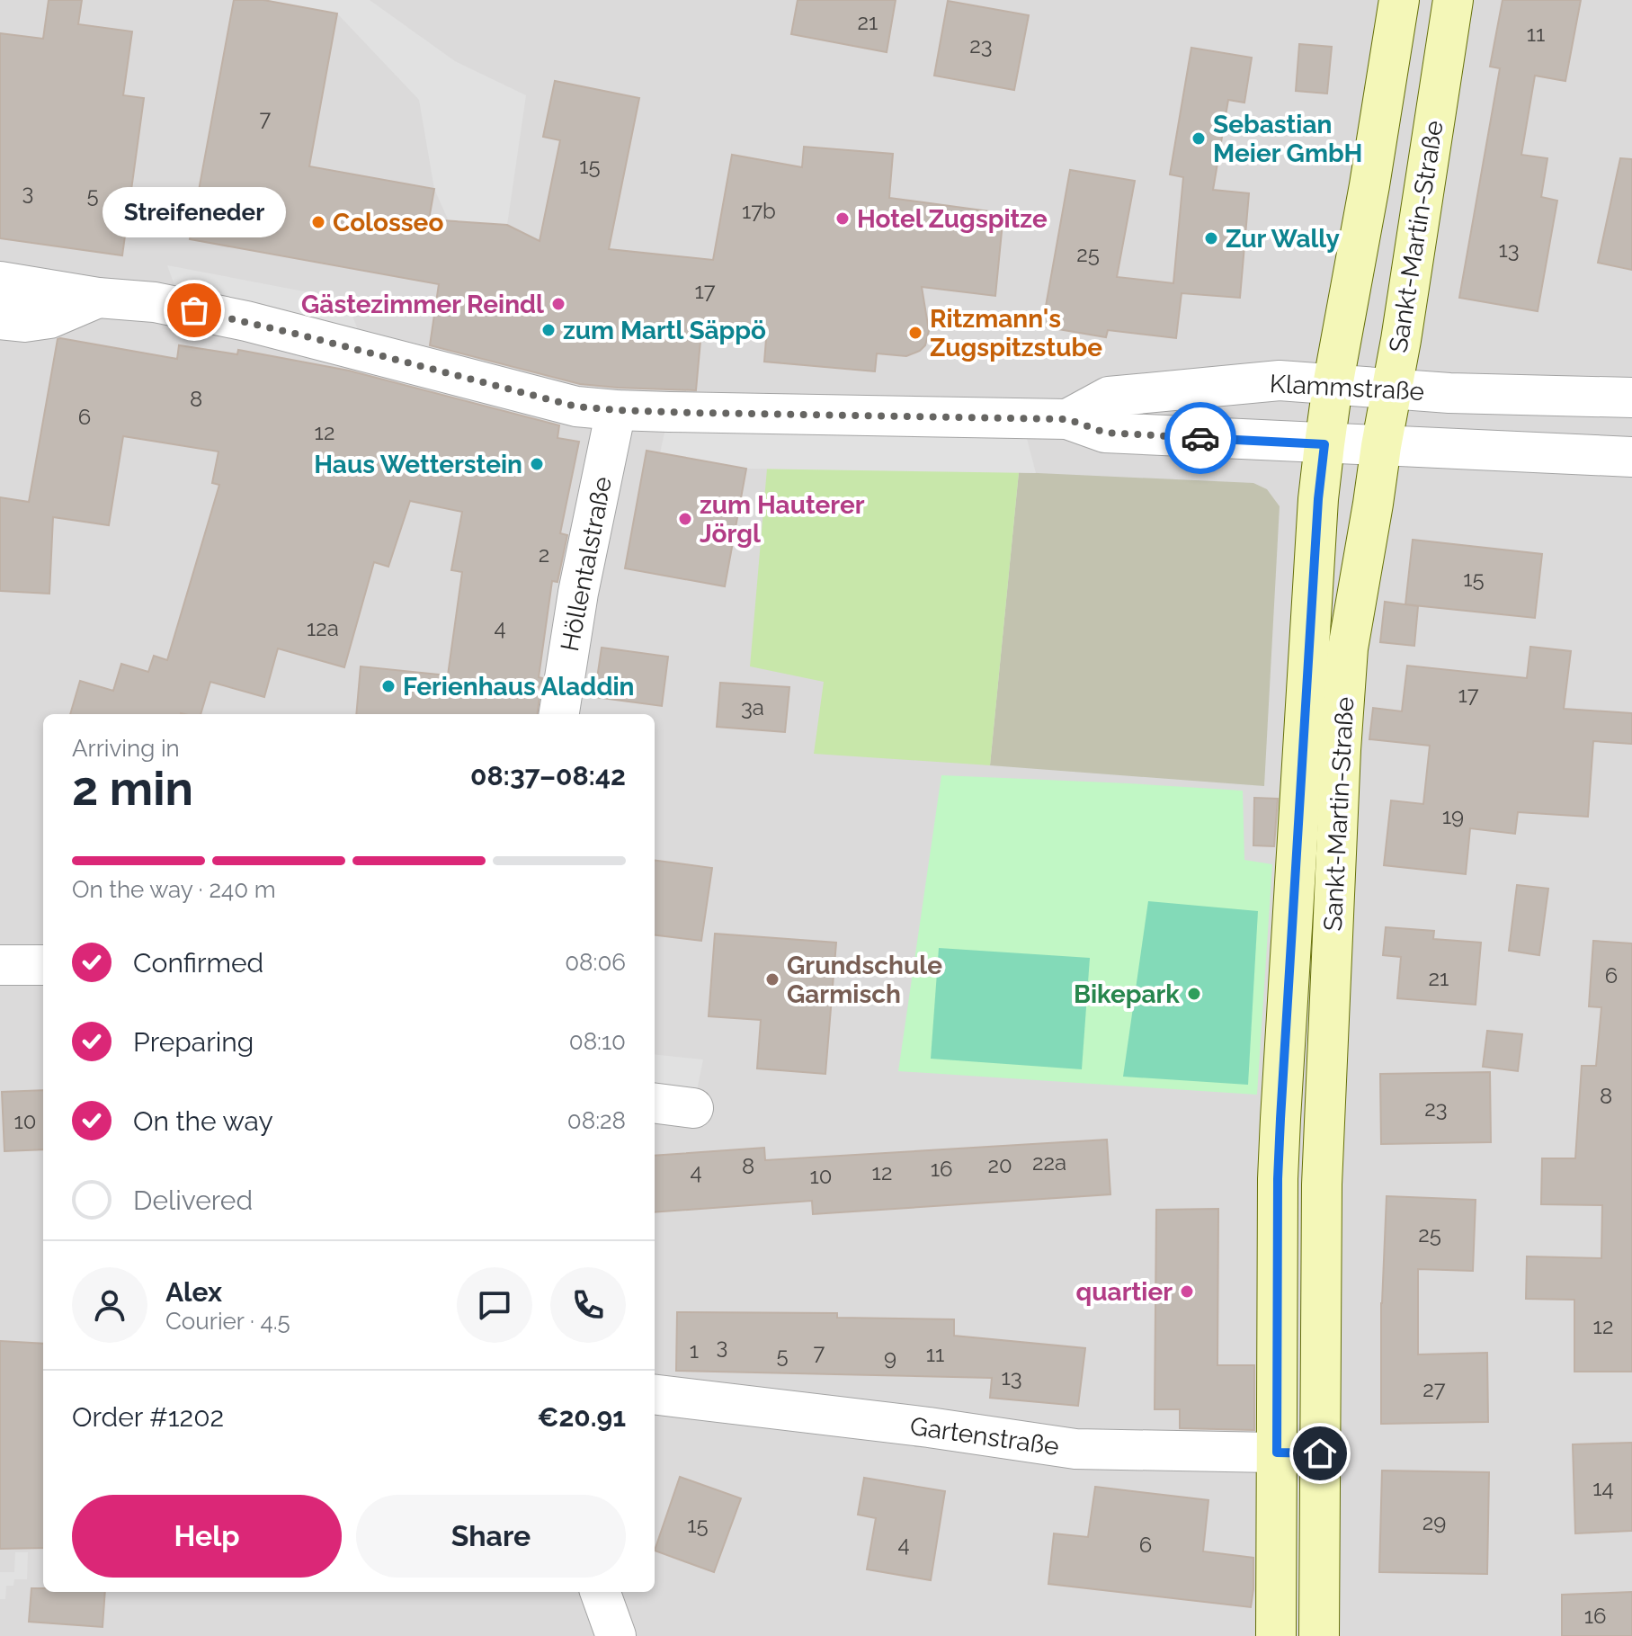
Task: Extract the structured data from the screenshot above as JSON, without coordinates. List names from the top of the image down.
{
  "streets": {
    "main road": ["Sankt-Martin-Straße"],
    "street": ["Klammstraße", "Höllentalstraße", "Gartenstraße"]
  },
  "crossings": [
    ["Sankt-Martin-Straße", "Klammstraße"],
    ["Sankt-Martin-Straße", "Gartenstraße"],
    ["Klammstraße", "Höllentalstraße"]
  ],
  "places": [
    "Sebastian Meier GmbH",
    "Hotel Zugspitze",
    "Colosseo",
    "Zur Wally",
    "Gästezimmer Reindl",
    "Streifeneder",
    "zum Martl Säppö",
    "Ritzmann's Zugspitzstube",
    "Haus Wetterstein",
    "zum Hauterer Jörgl",
    "Ferienhaus Aladdin",
    "Grundschule Garmisch",
    "Bikepark",
    "quartier"
  ],
  "house_numbers": [
    "21",
    "11",
    "23",
    "7",
    "15",
    "3",
    "5",
    "17b",
    "13",
    "25",
    "17",
    "8",
    "6",
    "12",
    "2",
    "15",
    "4",
    "12a",
    "17",
    "3a",
    "19",
    "6",
    "21",
    "8",
    "23",
    "10",
    "22a",
    "20",
    "8",
    "16",
    "4",
    "12",
    "10",
    "25",
    "12",
    "3",
    "1",
    "7",
    "11",
    "5",
    "9",
    "13",
    "27",
    "14",
    "29",
    "15",
    "4",
    "6",
    "16"
  ],
  "page": {
    "bubble": "Streifeneder",
    "heading": ["2 min", "Arriving in", "08:37–08:42"],
    "panel": [
      "Alex",
      "Courier · 4.5",
      "Order #1202",
      "€20.91"
    ],
    "bar": "On the way · 240 m",
    "list": [
      ["Confirmed", "08:06"],
      ["Preparing", "08:10"],
      ["On the way", "08:28"],
      "Delivered"
    ],
    "buttons": ["Help", "Share"]
  }
}
